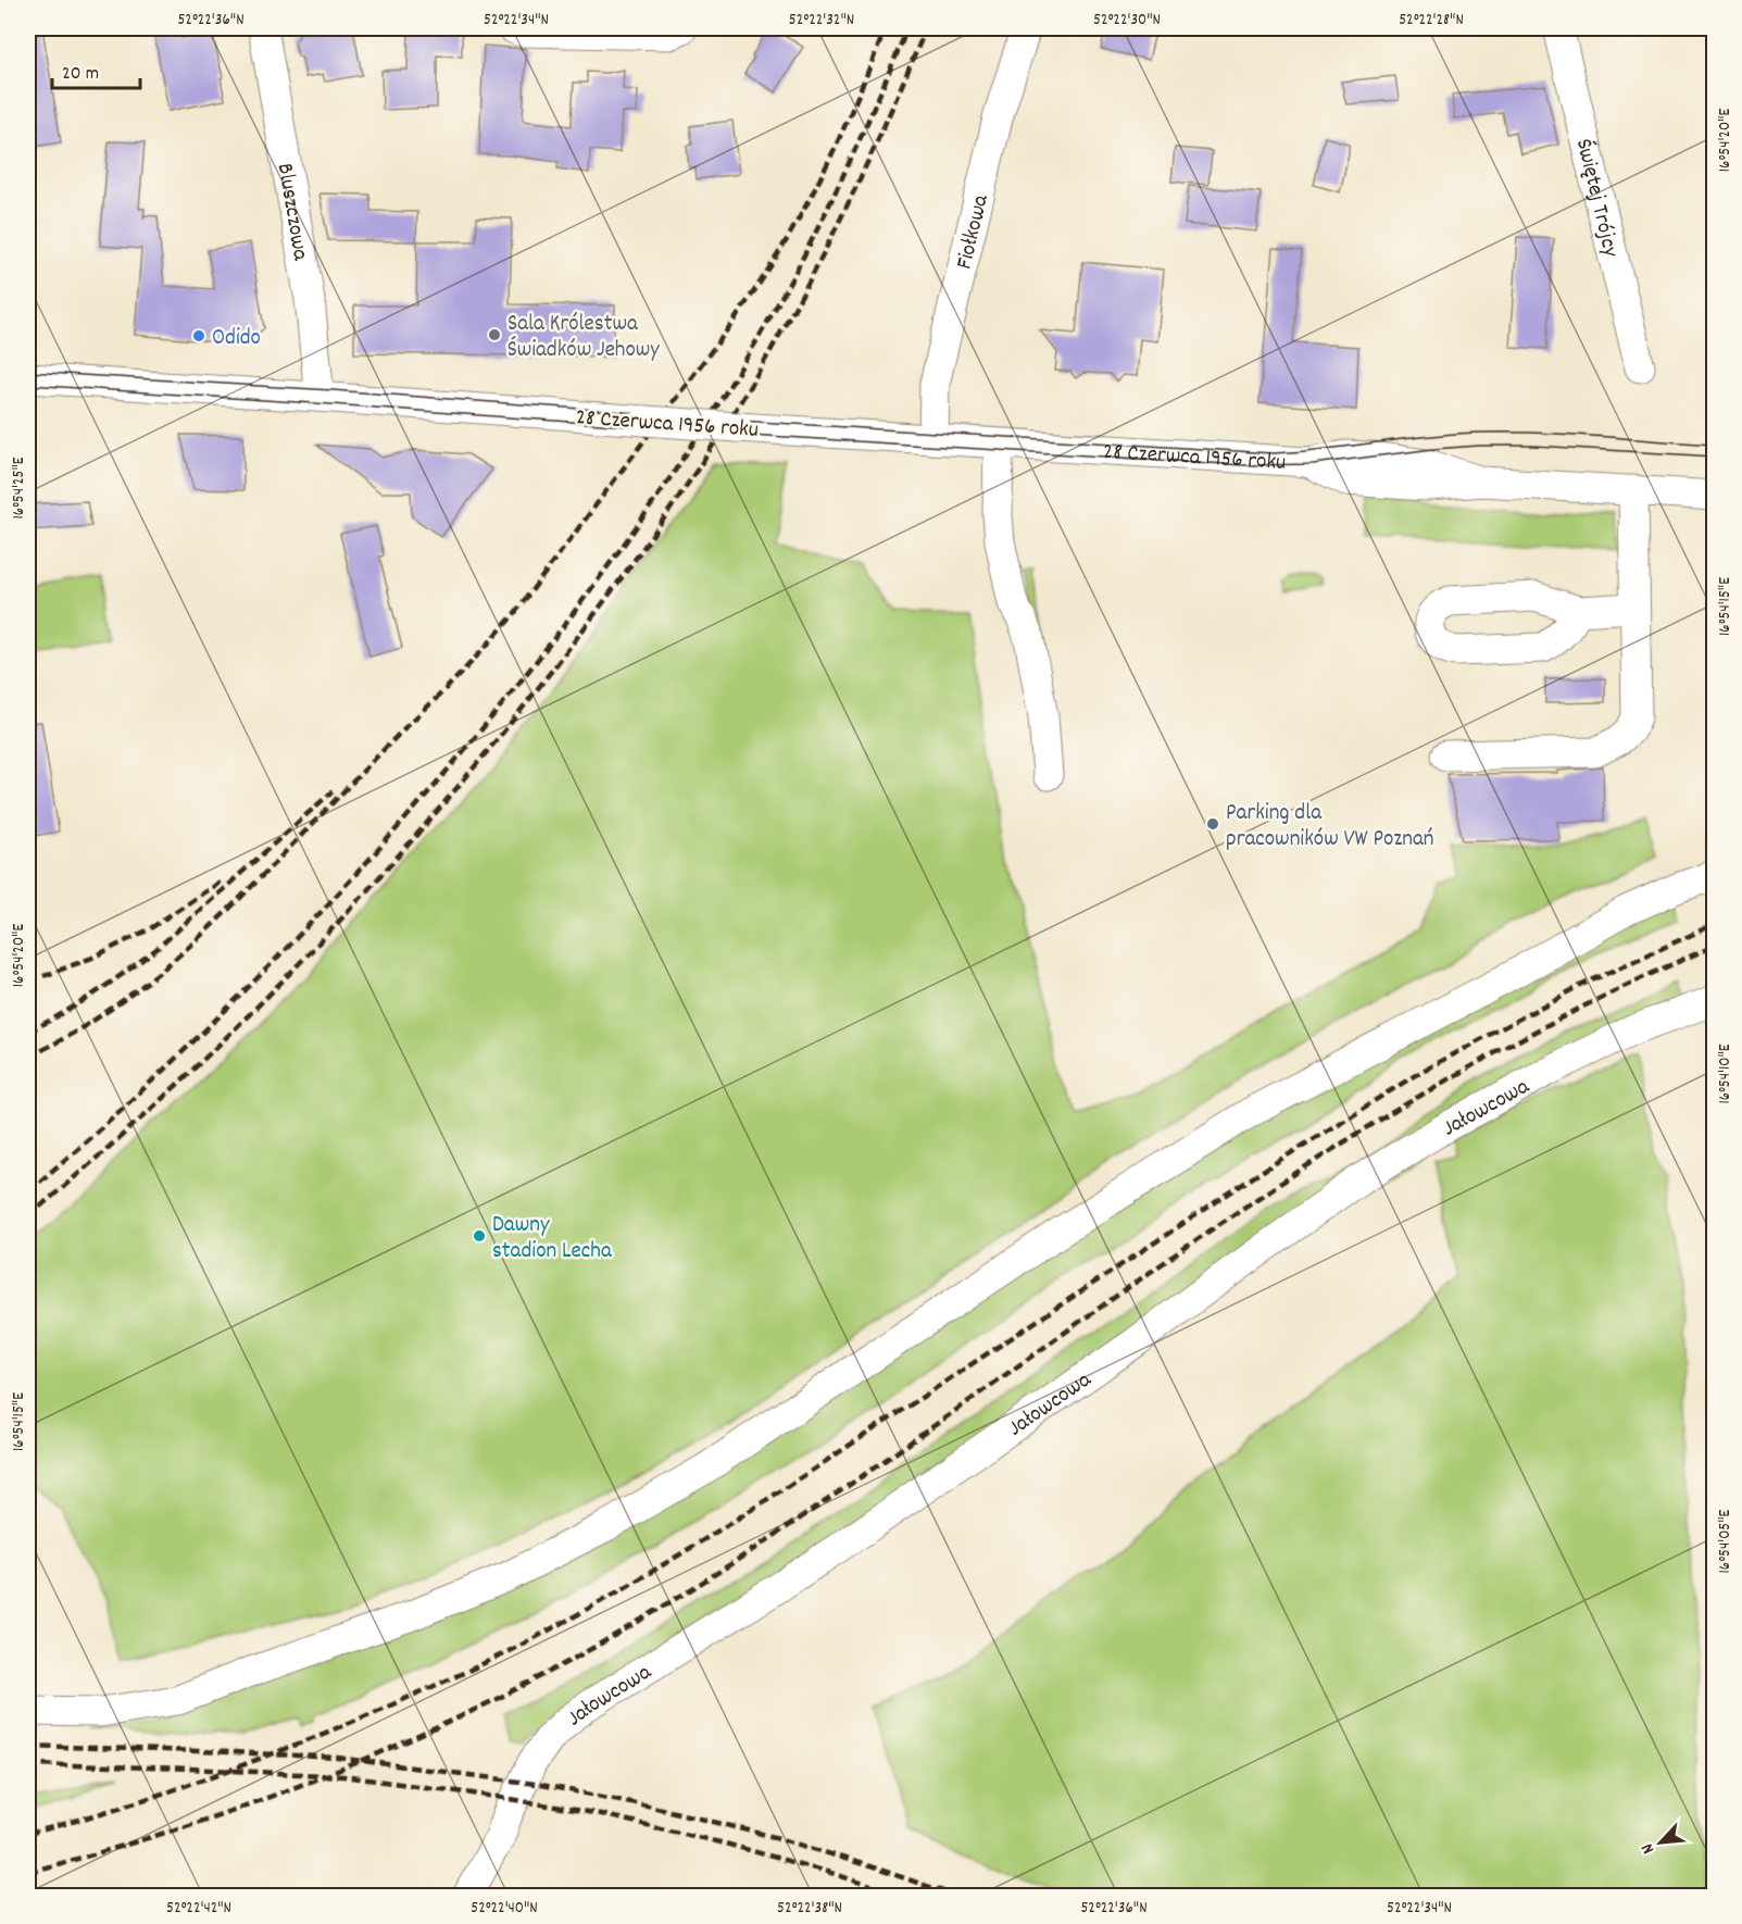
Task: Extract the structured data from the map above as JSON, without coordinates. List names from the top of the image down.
{
  "streets": {
    "street": [
      "Świętej Trójcy",
      "Bluszczowa",
      "Fiołkowa",
      "28 Czerwca 1956 roku",
      "Jałowcowa"
    ]
  },
  "crossings": [
    ["Bluszczowa", "28 Czerwca 1956 roku"],
    ["Fiołkowa", "28 Czerwca 1956 roku"]
  ],
  "places": [
    "Sala Królestwa Świadków Jehowy",
    "Odido",
    "Parking dla pracowników VW Poznań",
    "Dawny stadion Lecha"
  ],
  "scale_bar": "20 m",
  "north": "bottom left",
  "coordinates": [
    "52°22'36\"N",
    "52°22'34\"N",
    "52°22'32\"N",
    "52°22'30\"N",
    "52°22'28\"N",
    "16°54'20\"E",
    "16°54'25\"E",
    "16°54'15\"E",
    "16°54'10\"E",
    "16°54'05\"E",
    "52°22'42\"N",
    "52°22'40\"N",
    "52°22'38\"N"
  ]
}
